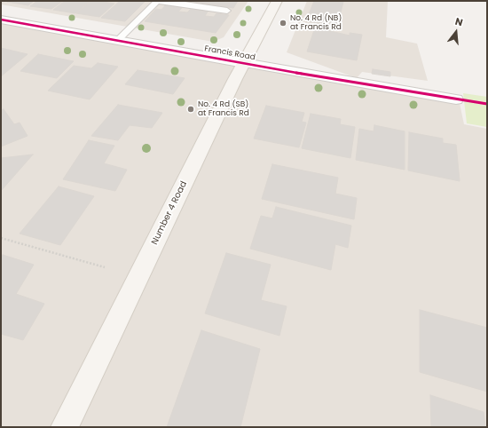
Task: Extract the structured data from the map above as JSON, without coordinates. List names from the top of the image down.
{
  "streets": {
    "main road": ["Number 4 Road"],
    "street": ["Francis Road"]
  },
  "crossings": [
    ["Francis Road", "Number 4 Road"]
  ],
  "places": ["No. 4 Rd (NB) at Francis Rd", "No. 4 Rd (SB) at Francis Rd"],
  "north": "top"
}
